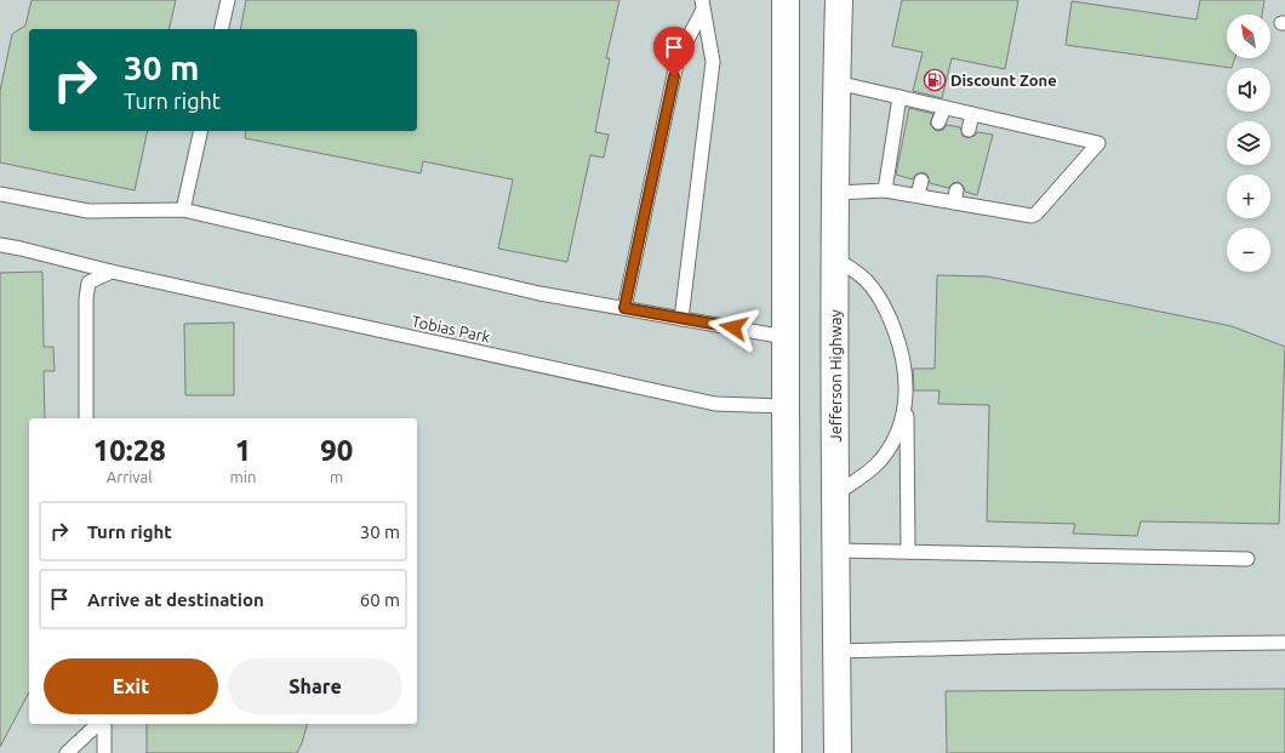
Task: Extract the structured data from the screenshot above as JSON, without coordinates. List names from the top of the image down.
{
  "streets": {
    "main road": ["Jefferson Highway"],
    "lane": ["Tobias Park"]
  },
  "places": {
    "fuel station": ["Discount Zone"]
  },
  "north": "top left",
  "page": {
    "map_buttons": ["+", "−"],
    "turn": ["30 m", "Turn right"],
    "eta": [
      "10:28",
      "Arrival",
      "1",
      "min",
      "90",
      "m"
    ],
    "list": [
      {
        "name": "Turn right",
        "value": "30 m"
      },
      {
        "name": "Arrive at destination",
        "value": "60 m"
      }
    ],
    "buttons": ["Exit", "Share"]
  }
}
